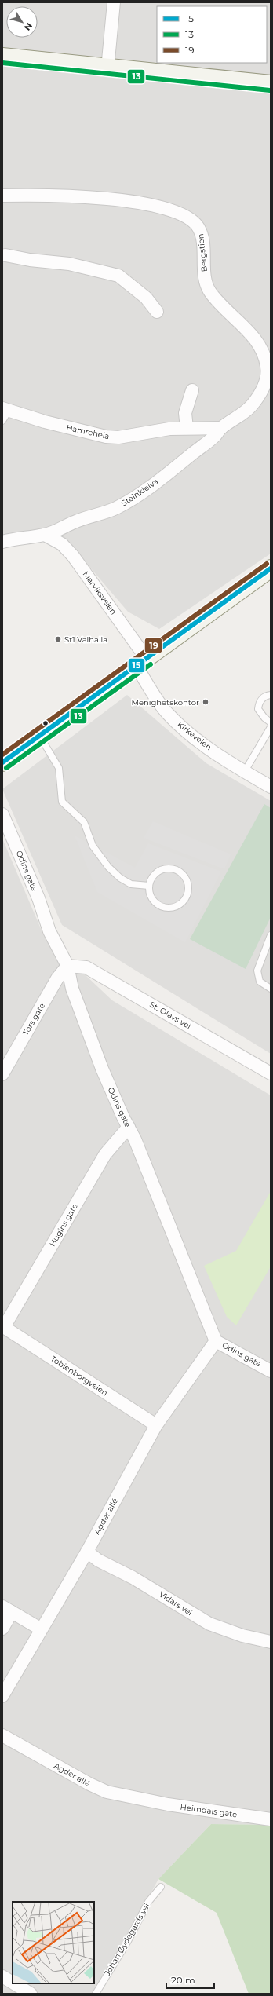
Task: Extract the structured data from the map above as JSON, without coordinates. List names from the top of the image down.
{
  "streets": {
    "street": [
      "Bergstien",
      "Hamreheia",
      "Steinkleiva",
      "Marviksveien",
      "Kirkeveien",
      "Odins gate",
      "St. Olavs vei",
      "Tors gate",
      "Hugins gate",
      "Tobienborgveien",
      "Agder allé",
      "Vidars vei",
      "Heimdals gate"
    ],
    "lane": ["Johan Øydegards vei"]
  },
  "crossings": [
    ["Bergstien", "Steinkleiva"],
    ["Hamreheia", "Steinkleiva"],
    ["Steinkleiva", "Marviksveien"],
    ["Marviksveien", "Kirkeveien"],
    ["Odins gate", "St. Olavs vei"],
    ["Odins gate", "Tors gate"],
    ["Odins gate", "Hugins gate"],
    ["Odins gate", "Agder allé"],
    ["St. Olavs vei", "Tors gate"],
    ["Hugins gate", "Tobienborgveien"],
    ["Tobienborgveien", "Agder allé"],
    ["Agder allé", "Vidars vei"],
    ["Agder allé", "Heimdals gate"]
  ],
  "places": ["St1 Valhalla", "Menighetskontor"],
  "lines": ["transit line 13", "transit line 19", "transit line 15"],
  "legend": ["15", "13", "19"],
  "scale_bar": "20 m",
  "north": "bottom right"
}
